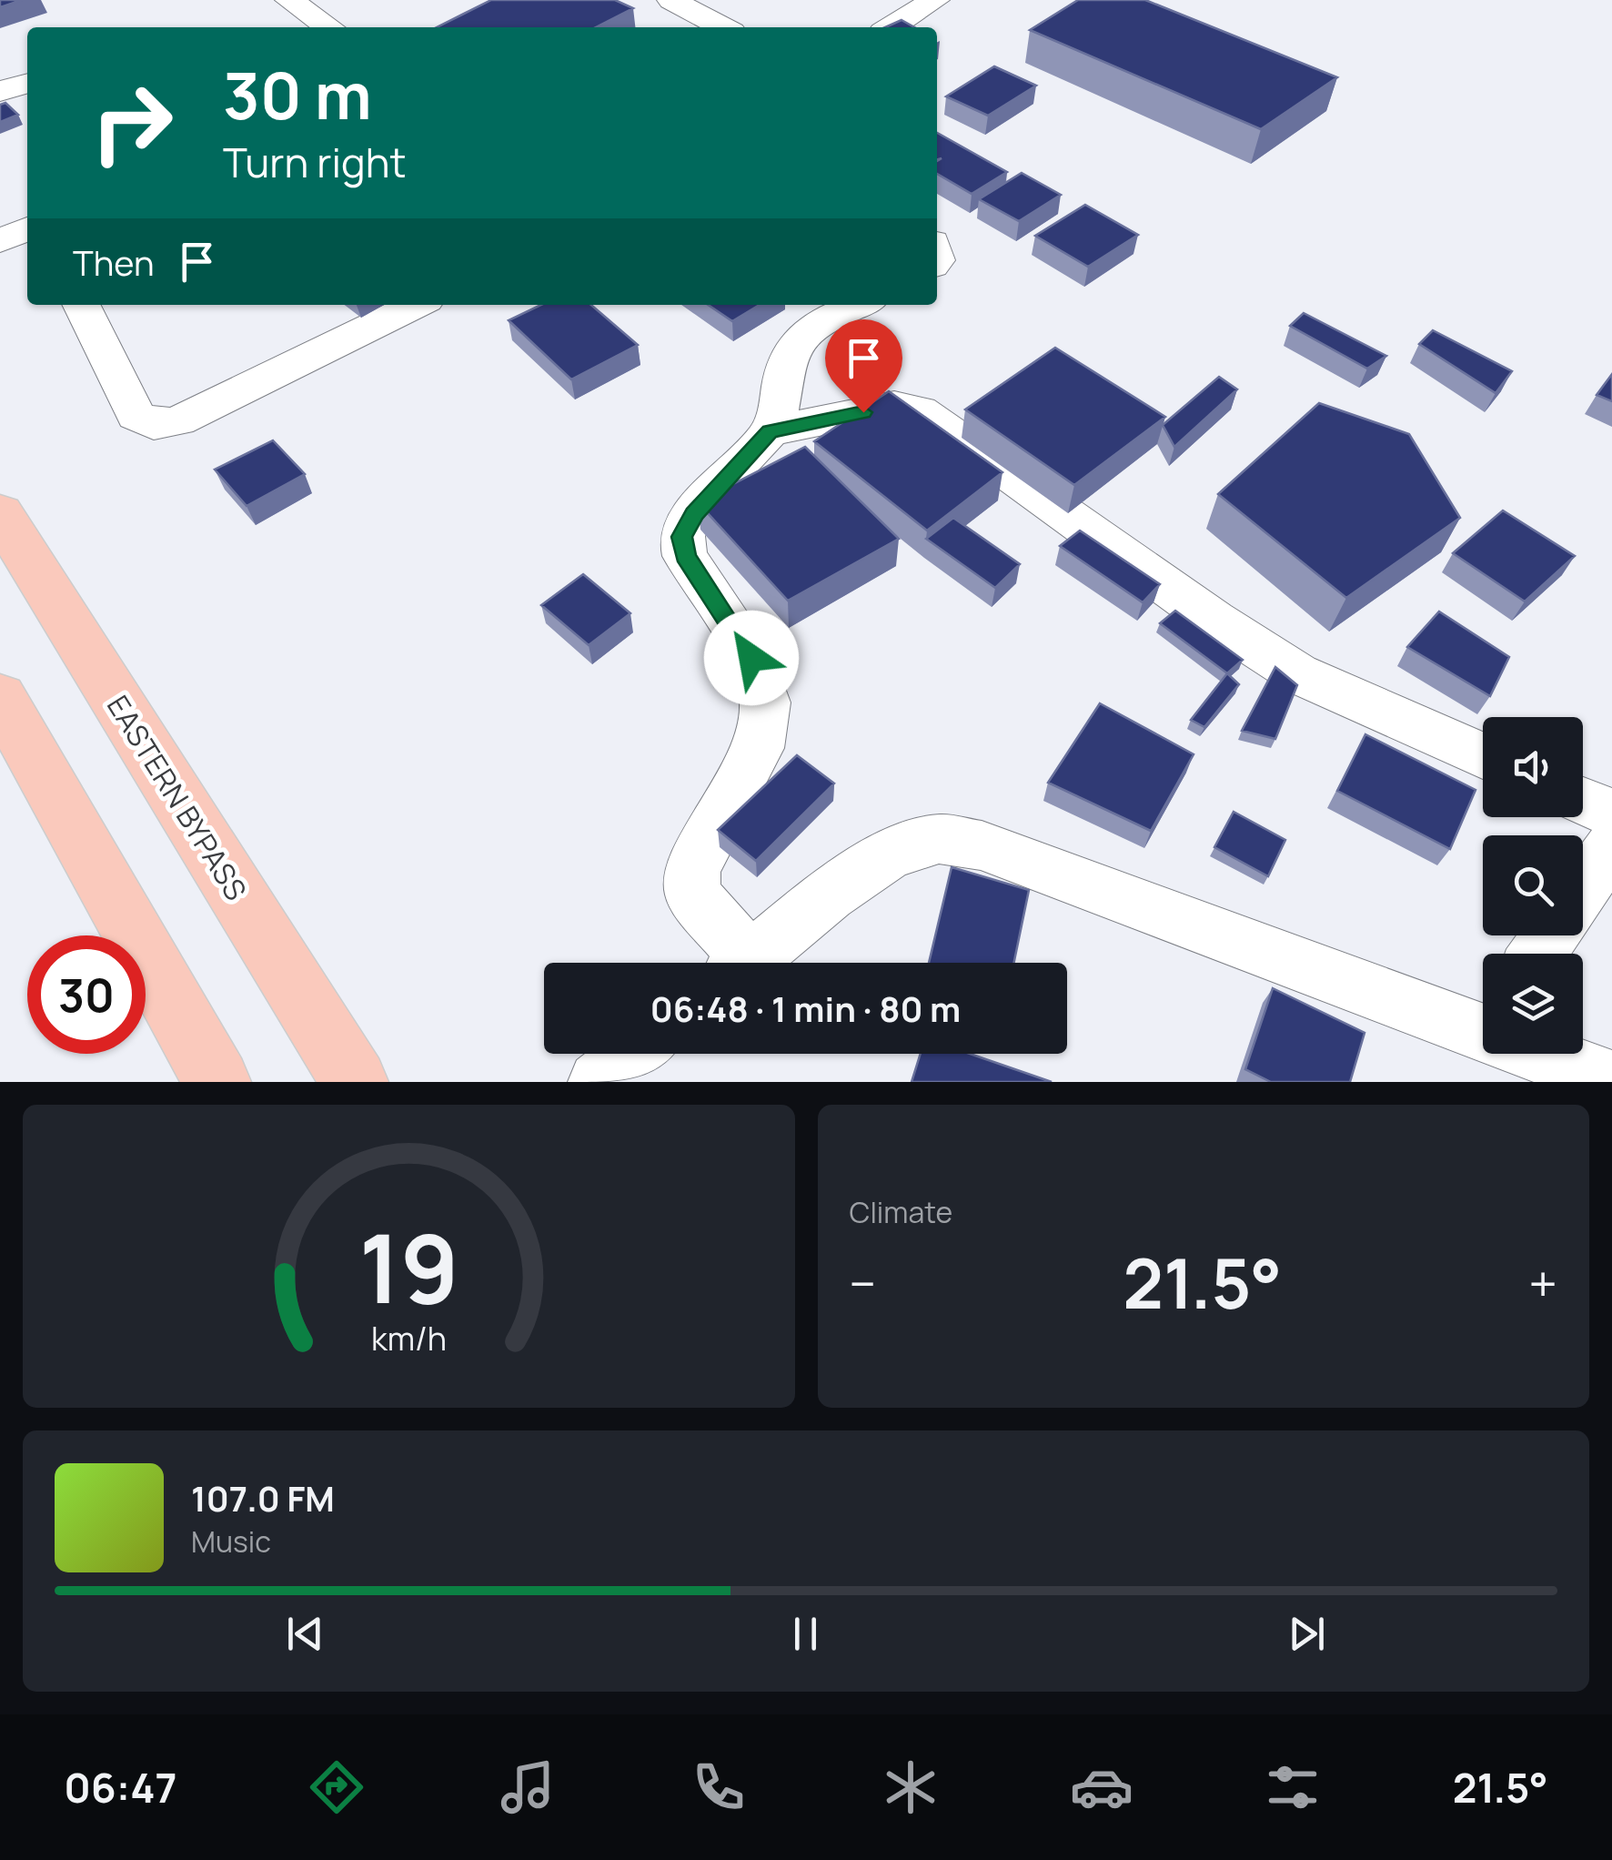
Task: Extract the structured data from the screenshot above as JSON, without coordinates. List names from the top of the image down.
{
  "streets": {
    "main road": ["EASTERN BYPASS"]
  },
  "page": {
    "turn": ["30 m", "Turn right"],
    "then": "Then",
    "limit": "30",
    "trip": "06:48 · 1 min · 80 m",
    "tile": "Climate",
    "heat": ["−", "21.5°", "+"],
    "song": ["107.0 FM", "Music"],
    "tabs": ["06:47", "21.5°"],
    "gauge": ["19", "km/h"]
  }
}
